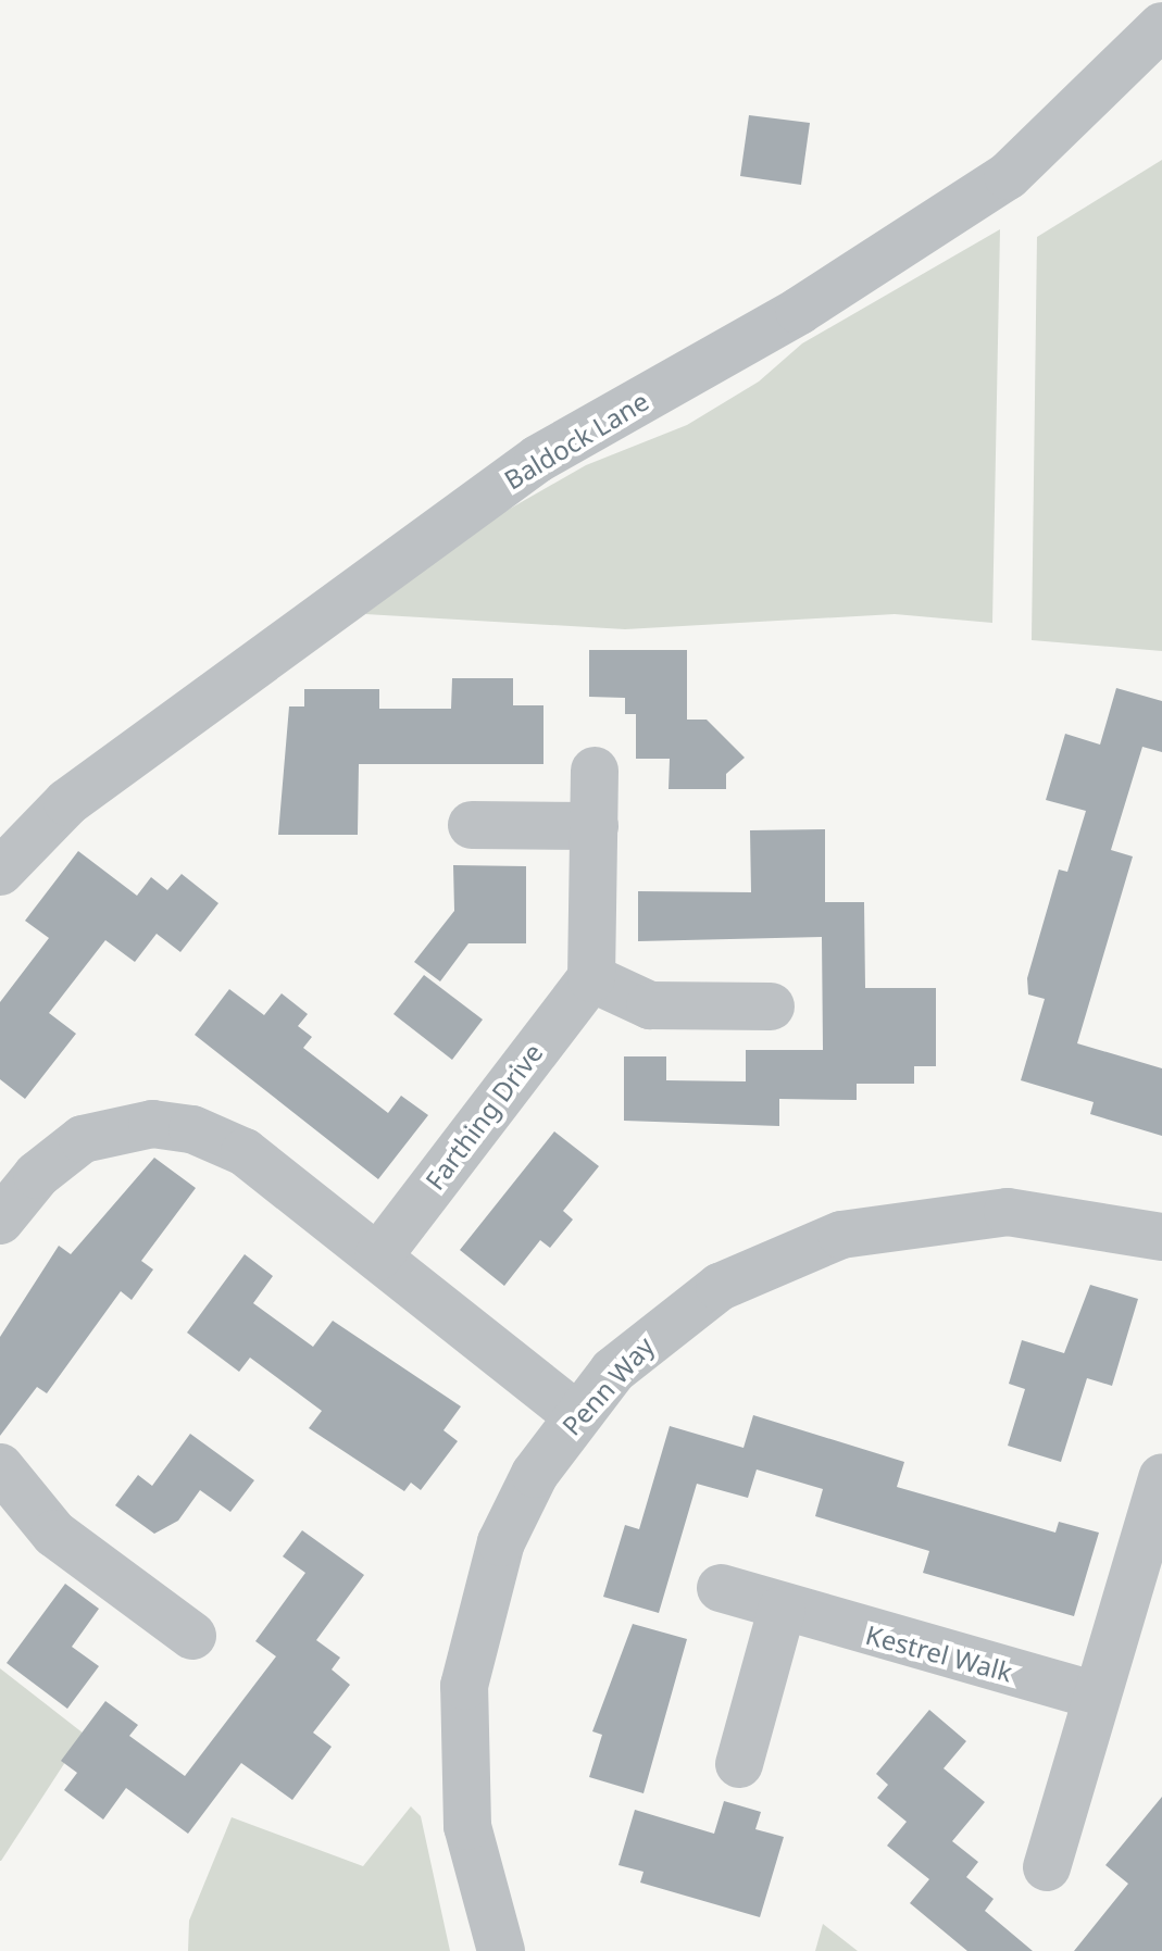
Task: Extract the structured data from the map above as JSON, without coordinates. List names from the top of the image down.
{
  "streets": {
    "street": [
      "Baldock Lane",
      "Farthing Drive",
      "Penn Way",
      "Kestrel Walk"
    ]
  }
}
